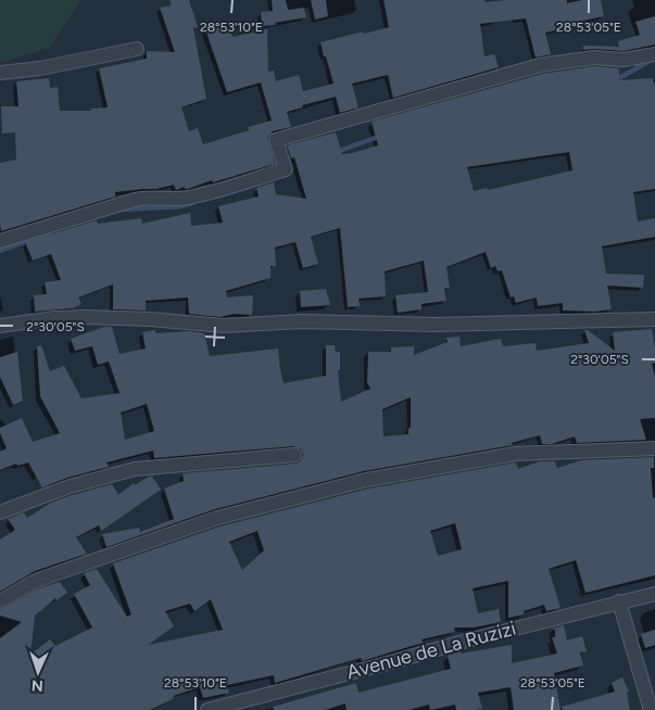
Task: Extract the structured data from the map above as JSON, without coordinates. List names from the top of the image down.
{
  "streets": {
    "street": ["Avenue de La Ruzizi"]
  },
  "north": "bottom",
  "coordinates": ["28°53'10\"E", "28°53'05\"E", "2°30'05\"S"]
}
